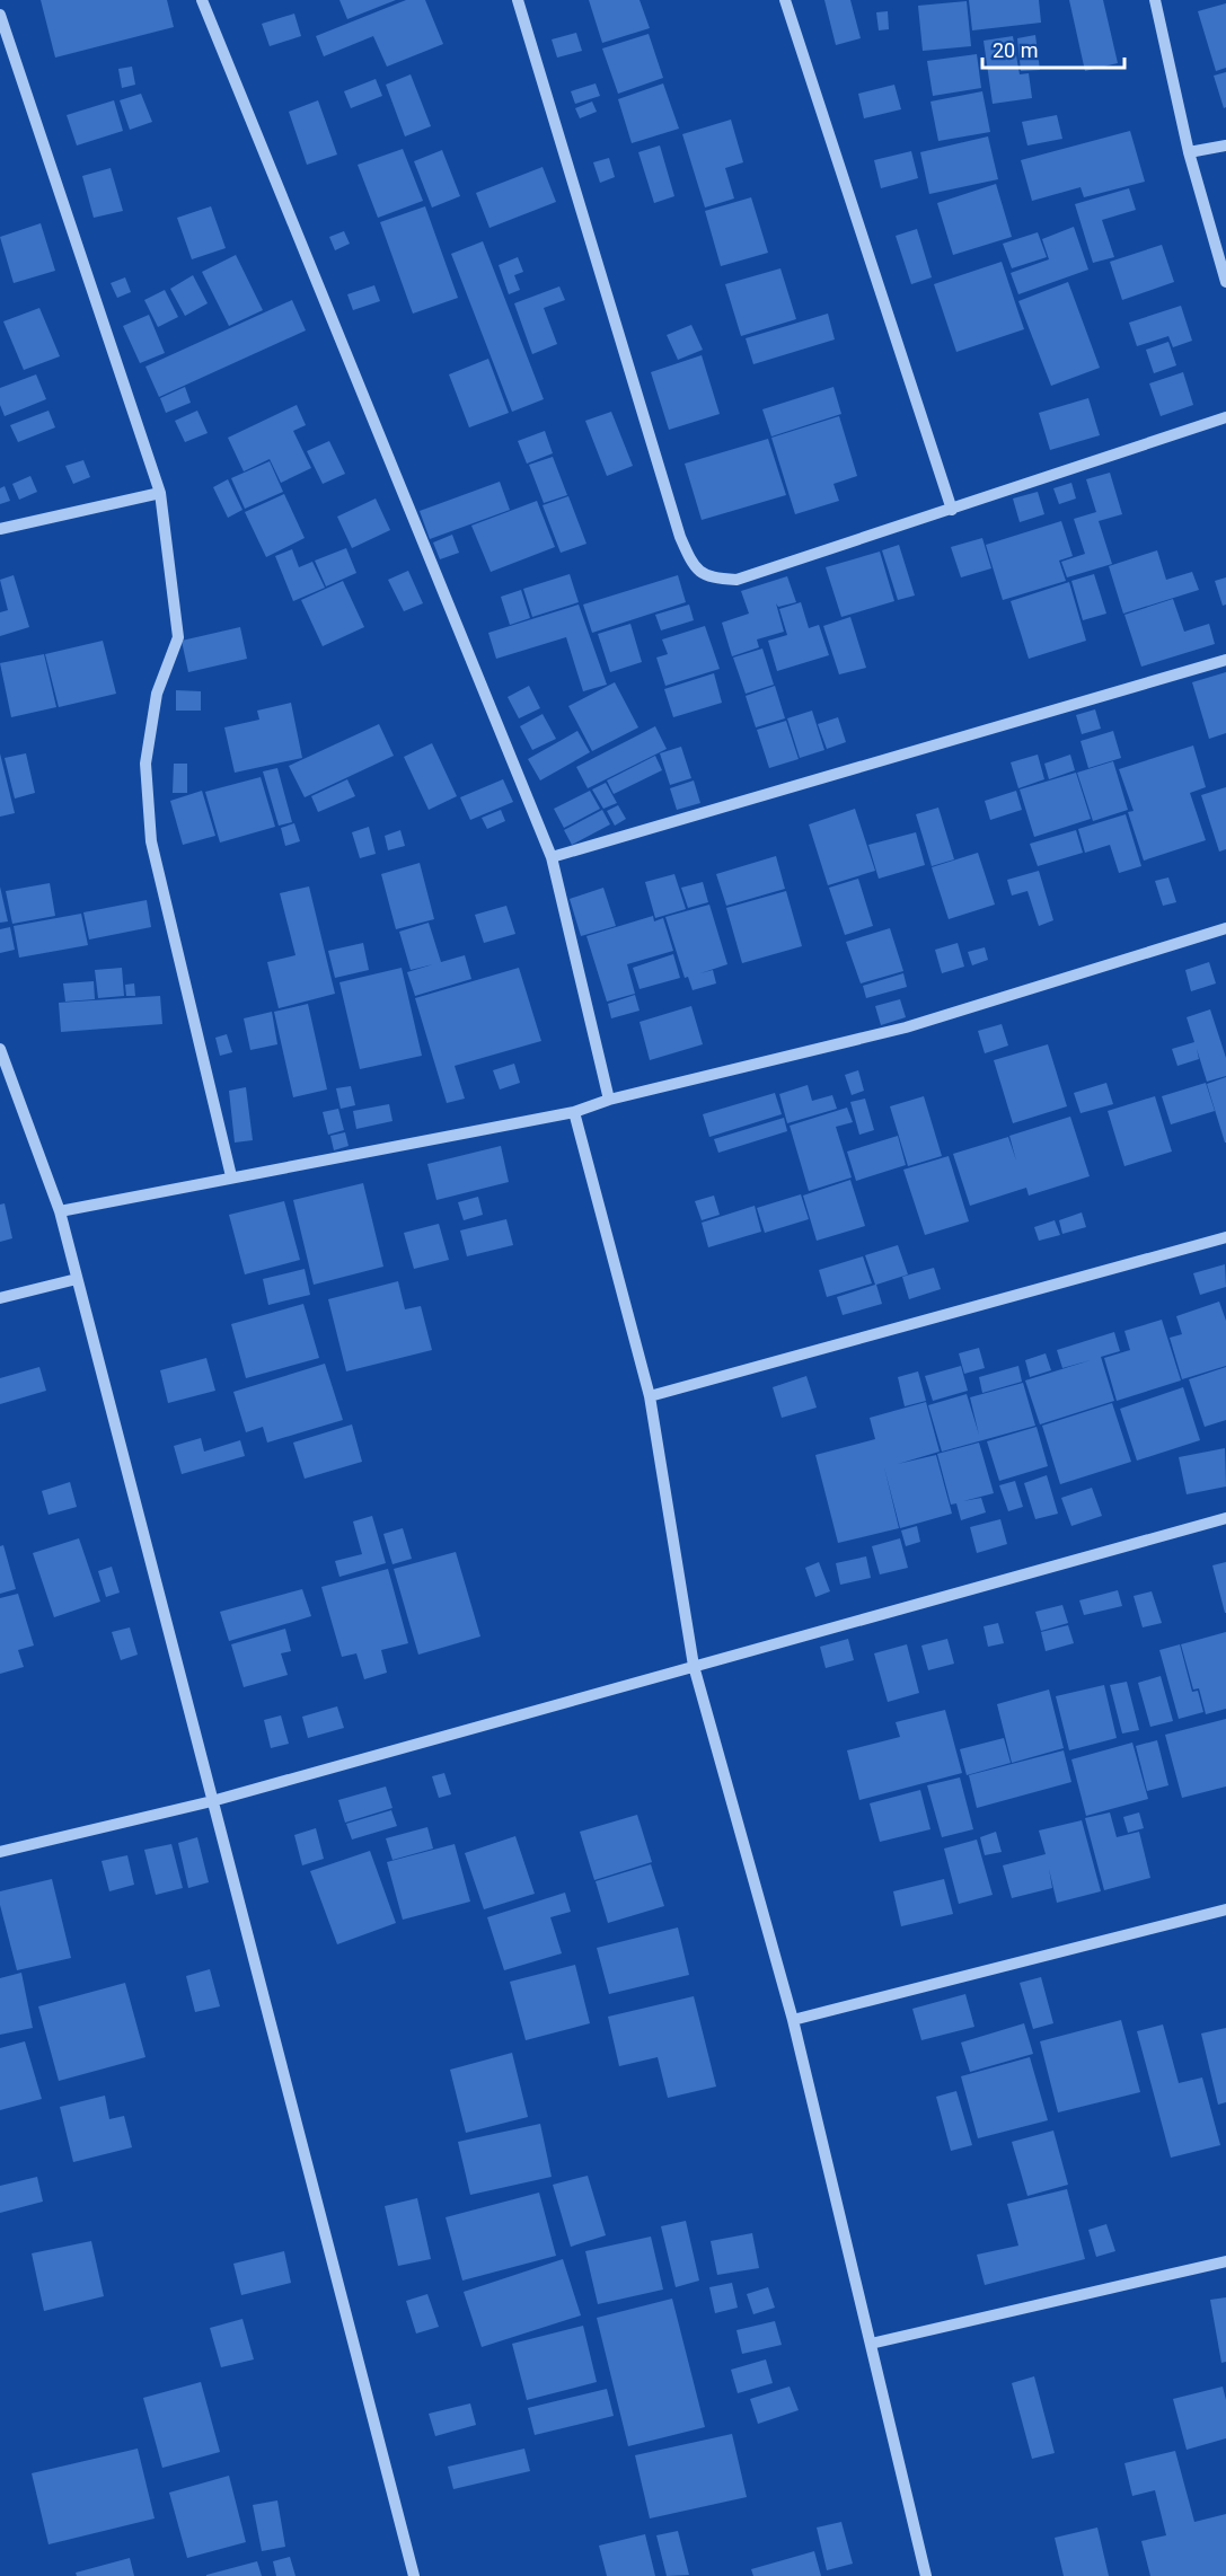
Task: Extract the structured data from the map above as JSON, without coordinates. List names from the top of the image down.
{
  "scale_bar": "20 m"
}
